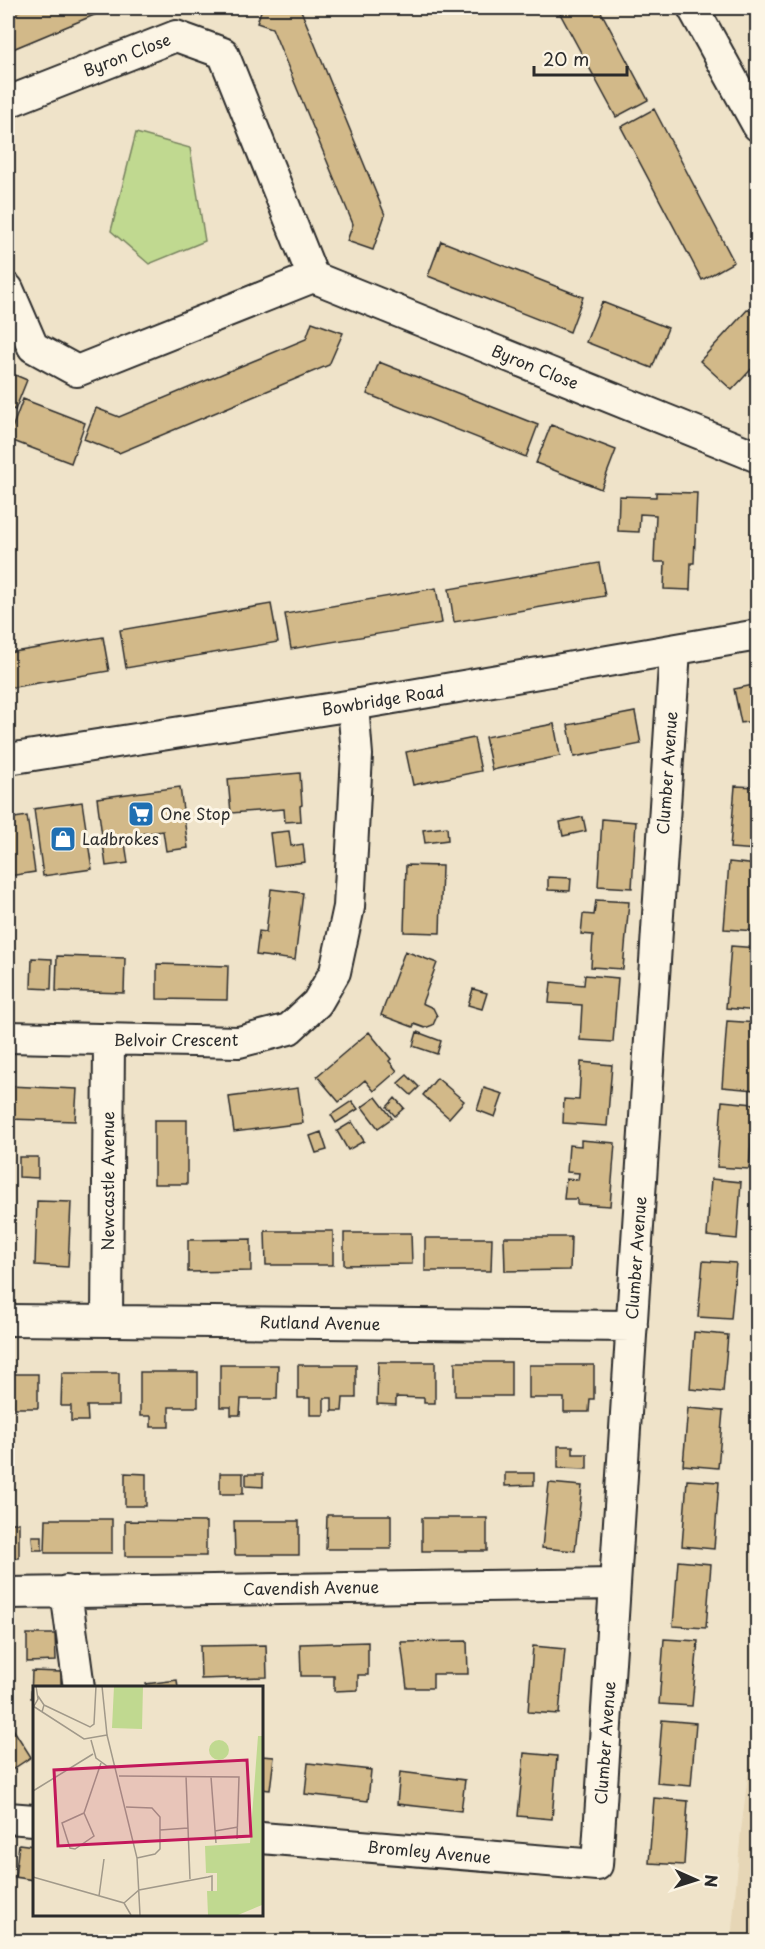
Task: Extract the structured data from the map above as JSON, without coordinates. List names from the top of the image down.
{
  "streets": {
    "street": [
      "Byron Close",
      "Bowbridge Road",
      "Clumber Avenue",
      "Belvoir Crescent",
      "Newcastle Avenue",
      "Rutland Avenue",
      "Cavendish Avenue",
      "Bromley Avenue"
    ]
  },
  "crossings": [
    ["Bowbridge Road", "Clumber Avenue"],
    ["Bowbridge Road", "Belvoir Crescent"],
    ["Clumber Avenue", "Rutland Avenue"],
    ["Clumber Avenue", "Cavendish Avenue"],
    ["Clumber Avenue", "Bromley Avenue"],
    ["Belvoir Crescent", "Newcastle Avenue"],
    ["Newcastle Avenue", "Rutland Avenue"]
  ],
  "places": {
    "supermarket": ["One Stop"],
    "shop": ["Ladbrokes"]
  },
  "scale_bar": "20 m",
  "north": "right"
}
